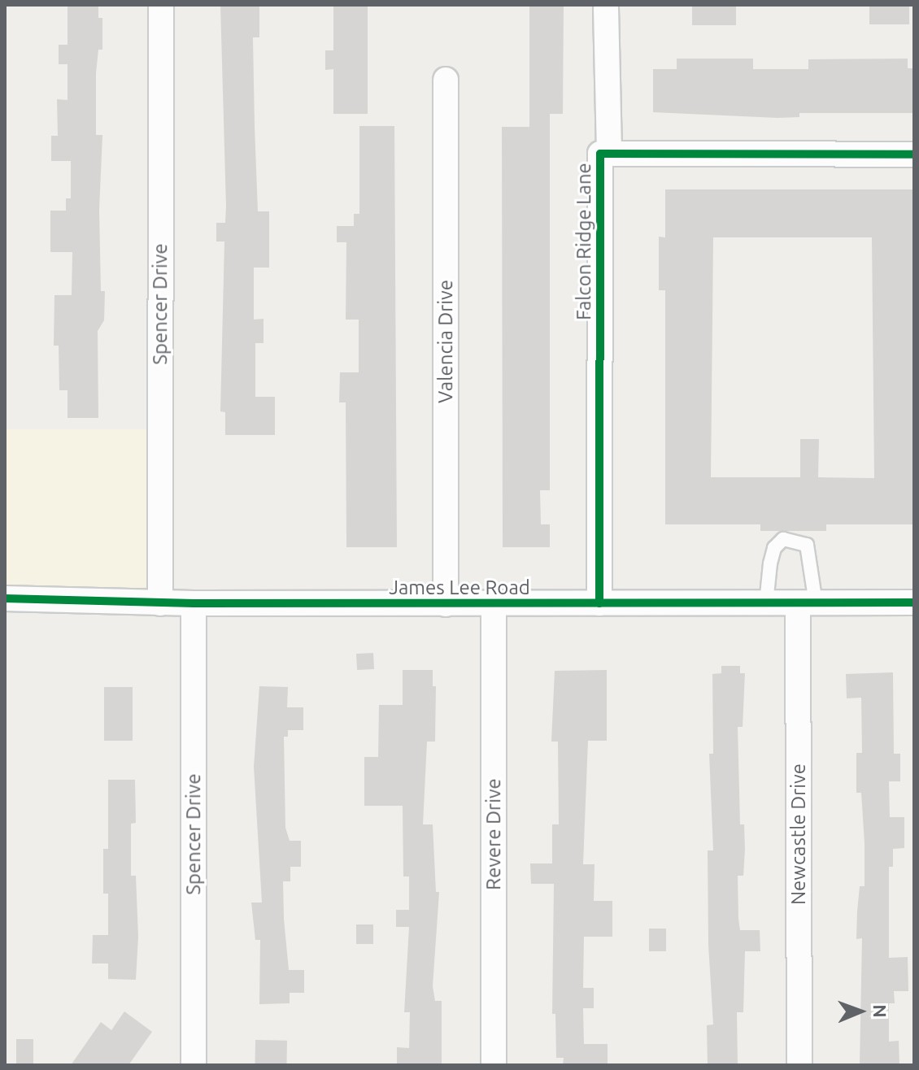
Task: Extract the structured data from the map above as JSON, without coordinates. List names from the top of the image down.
{
  "streets": {
    "street": [
      "Falcon Ridge Lane",
      "Spencer Drive",
      "Valencia Drive",
      "James Lee Road",
      "Revere Drive",
      "Newcastle Drive"
    ]
  },
  "crossings": [
    ["Falcon Ridge Lane", "James Lee Road"],
    ["Spencer Drive", "James Lee Road"],
    ["Valencia Drive", "James Lee Road"],
    ["James Lee Road", "Revere Drive"],
    ["James Lee Road", "Newcastle Drive"]
  ],
  "north": "right"
}
